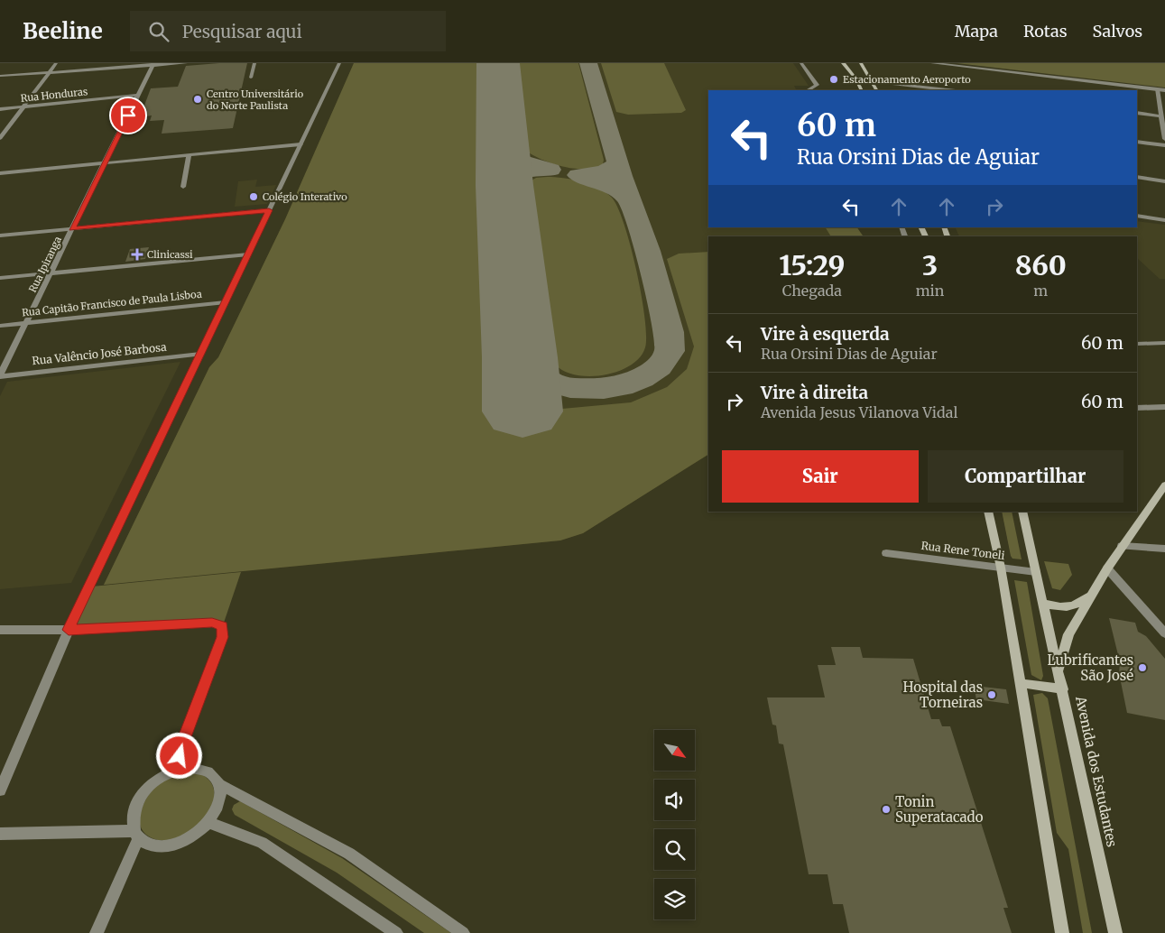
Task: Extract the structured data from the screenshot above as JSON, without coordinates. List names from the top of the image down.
{
  "streets": {
    "main road": ["Avenida dos Estudantes"],
    "street": [
      "Rua Honduras",
      "Rua Ipiranga",
      "Rua Capitão Francisco de Paula Lisboa",
      "Rua Valêncio José Barbosa",
      "Rua Rene Toneli"
    ]
  },
  "crossings": [
    ["Rua Honduras", "Rua Ipiranga"],
    ["Rua Ipiranga", "Rua Capitão Francisco de Paula Lisboa"],
    ["Rua Ipiranga", "Rua Valêncio José Barbosa"],
    ["Rua Rene Toneli", "Avenida dos Estudantes"]
  ],
  "places": {
    "other": [
      "Estacionamento Aeroporto",
      "Centro Universitário do Norte Paulista",
      "Colégio Interativo",
      "Lubrificantes São José",
      "Hospital das Torneiras",
      "Tonin Superatacado"
    ],
    "health": ["Clinicassi"]
  },
  "north": "bottom right",
  "page": {
    "header": "Beeline",
    "search": "Pesquisar aqui",
    "nav": ["Mapa", "Rotas", "Salvos"],
    "turn": ["60 m", "Rua Orsini Dias de Aguiar"],
    "eta": [
      "15:29",
      "Chegada",
      "3",
      "min",
      "860",
      "m"
    ],
    "list": [
      {
        "name": "Vire à esquerda",
        "note": "Rua Orsini Dias de Aguiar",
        "value": "60 m"
      },
      {
        "name": "Vire à direita",
        "note": "Avenida Jesus Vilanova Vidal",
        "value": "60 m"
      }
    ],
    "buttons": ["Sair", "Compartilhar"]
  }
}
